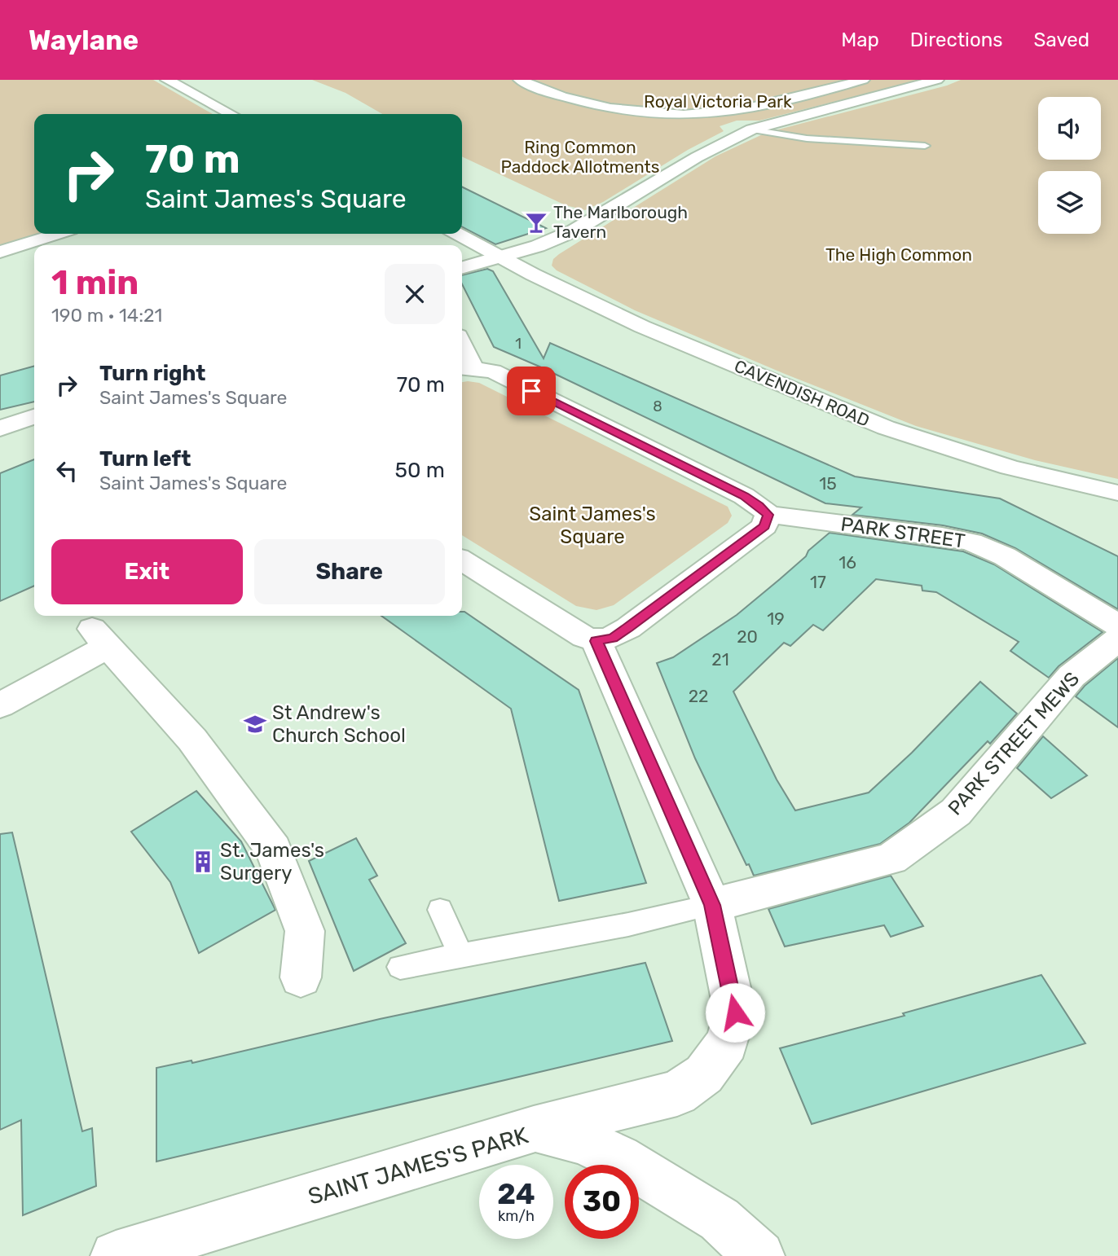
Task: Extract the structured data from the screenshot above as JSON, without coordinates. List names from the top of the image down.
{
  "streets": {
    "street": [
      "CAVENDISH ROAD",
      "PARK STREET",
      "PARK STREET MEWS",
      "SAINT JAMES'S PARK"
    ]
  },
  "parks": [
    "Royal Victoria Park",
    "Ring Common Paddock Allotments",
    "The High Common",
    "Saint James's Square"
  ],
  "places": {
    "bar": ["The Marlborough Tavern"],
    "school or university": ["St Andrew's Church School"],
    "building": ["St. James's Surgery"]
  },
  "house_numbers": [
    "1",
    "8",
    "15",
    "16",
    "17",
    "19",
    "20",
    "21",
    "22"
  ],
  "page": {
    "header": "Waylane",
    "nav": ["Map", "Directions", "Saved"],
    "turn": ["70 m", "Saint James's Square"],
    "heading": ["1 min", "190 m · 14:21"],
    "list": [
      {
        "name": "Turn right",
        "note": "Saint James's Square",
        "value": "70 m"
      },
      {
        "name": "Turn left",
        "note": "Saint James's Square",
        "value": "50 m"
      }
    ],
    "buttons": ["Exit", "Share"],
    "speed": "24 km/h",
    "limit": "30"
  }
}
